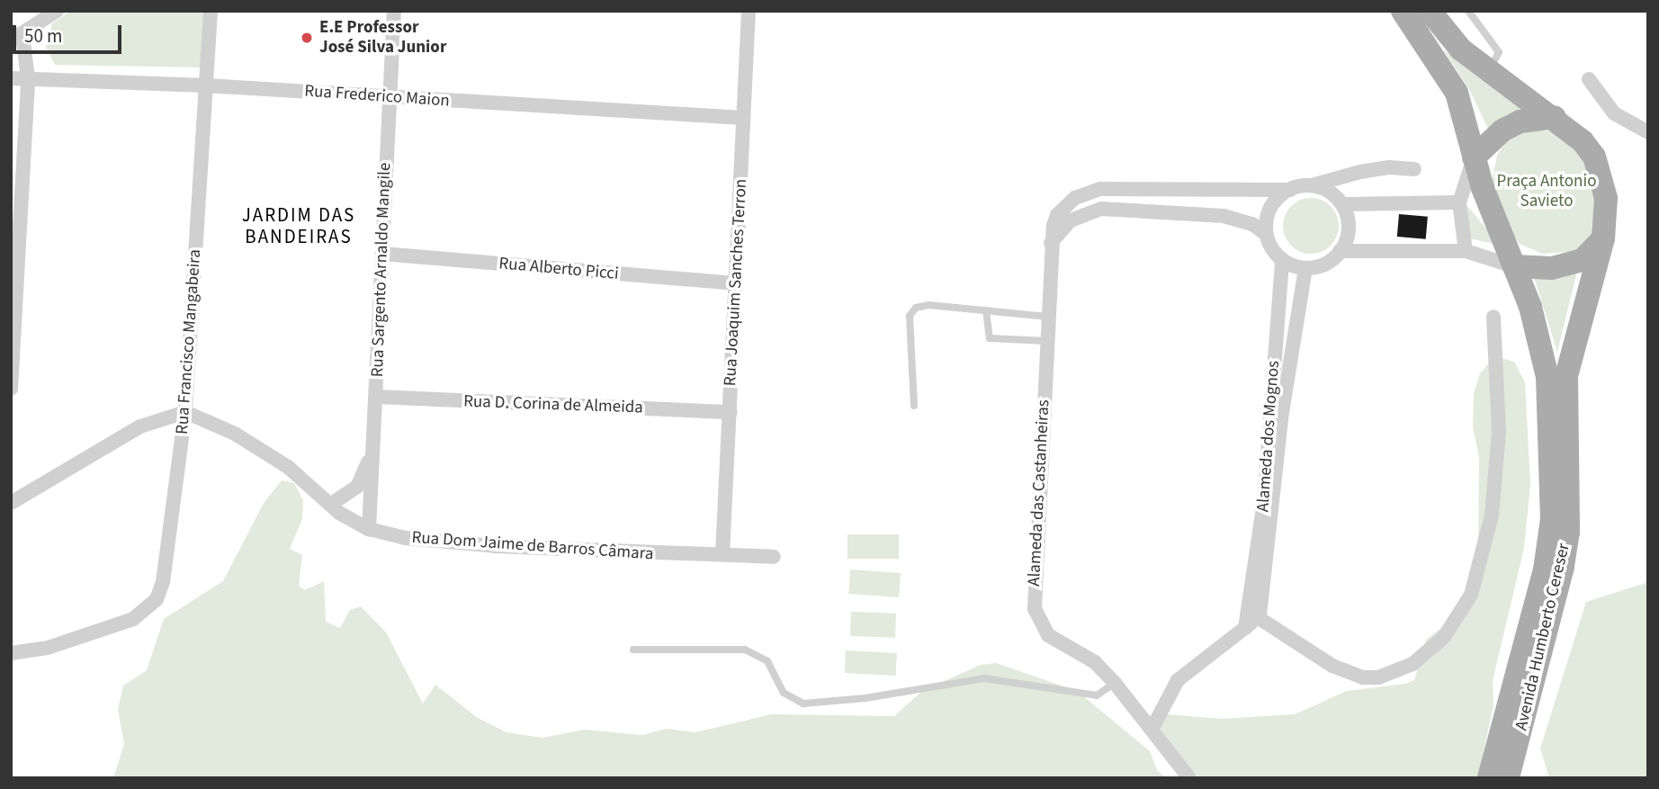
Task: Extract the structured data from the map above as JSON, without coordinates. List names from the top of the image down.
{
  "streets": {
    "main road": ["Avenida Humberto Cereser"],
    "street": [
      "Rua Frederico Maion",
      "Rua Alberto Picci",
      "Rua Sargento Arnaldo Mangile",
      "Rua Joaquim Sanches Terron",
      "Rua Francisco Mangabeira",
      "Rua D. Corina de Almeida",
      "Alameda dos Mognos",
      "Alameda das Castanheiras",
      "Rua Dom Jaime de Barros Câmara"
    ]
  },
  "crossings": [
    ["Rua Frederico Maion", "Rua Sargento Arnaldo Mangile"],
    ["Rua Frederico Maion", "Rua Joaquim Sanches Terron"],
    ["Rua Frederico Maion", "Rua Francisco Mangabeira"],
    ["Rua Alberto Picci", "Rua Sargento Arnaldo Mangile"],
    ["Rua Alberto Picci", "Rua Joaquim Sanches Terron"],
    ["Rua Sargento Arnaldo Mangile", "Rua D. Corina de Almeida"],
    ["Rua Sargento Arnaldo Mangile", "Rua Dom Jaime de Barros Câmara"],
    ["Rua Joaquim Sanches Terron", "Rua D. Corina de Almeida"],
    ["Rua Joaquim Sanches Terron", "Rua Dom Jaime de Barros Câmara"],
    ["Rua Francisco Mangabeira", "Rua Dom Jaime de Barros Câmara"],
    ["Alameda dos Mognos", "Alameda das Castanheiras"]
  ],
  "districts": ["JARDIM DAS BANDEIRAS"],
  "parks": ["Praça Antonio Savieto"],
  "places": ["E.E Professor José Silva Junior"],
  "scale_bar": "50 m"
}
